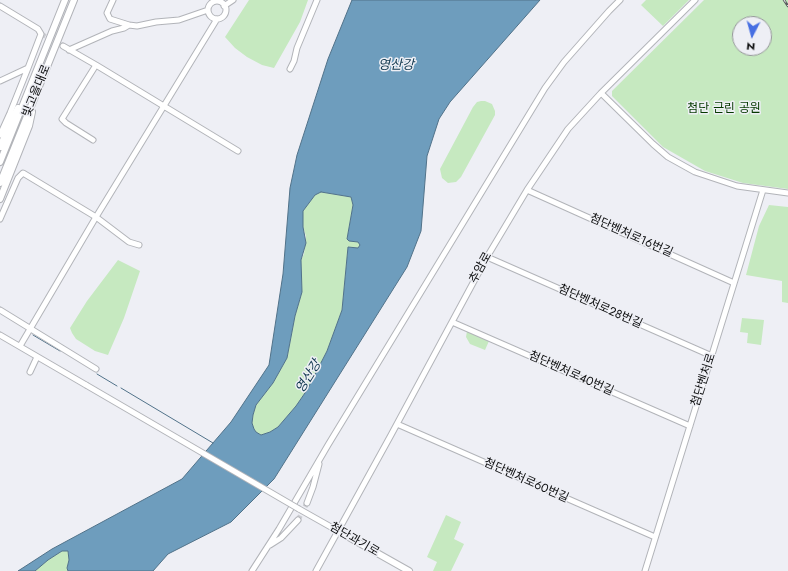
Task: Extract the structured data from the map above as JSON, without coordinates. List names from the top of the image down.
{
  "streets": {
    "main road": ["빛고을대로", "첨단과기로"],
    "street": [
      "첨단벤처로16번길",
      "추암로",
      "첨단벤처로28번길",
      "첨단벤처로40번길",
      "첨단벤처로",
      "첨단벤처로60번길"
    ]
  },
  "crossings": [
    ["첨단벤처로16번길", "추암로"],
    ["첨단벤처로16번길", "첨단벤처로"],
    ["추암로", "첨단벤처로28번길"],
    ["추암로", "첨단벤처로40번길"],
    ["추암로", "첨단벤처로60번길"],
    ["추암로", "첨단과기로"],
    ["첨단벤처로28번길", "첨단벤처로"],
    ["첨단벤처로40번길", "첨단벤처로"],
    ["첨단벤처로", "첨단벤처로60번길"]
  ],
  "water": ["영산강"],
  "parks": ["첨단 근린 공원"],
  "north": "bottom"
}
